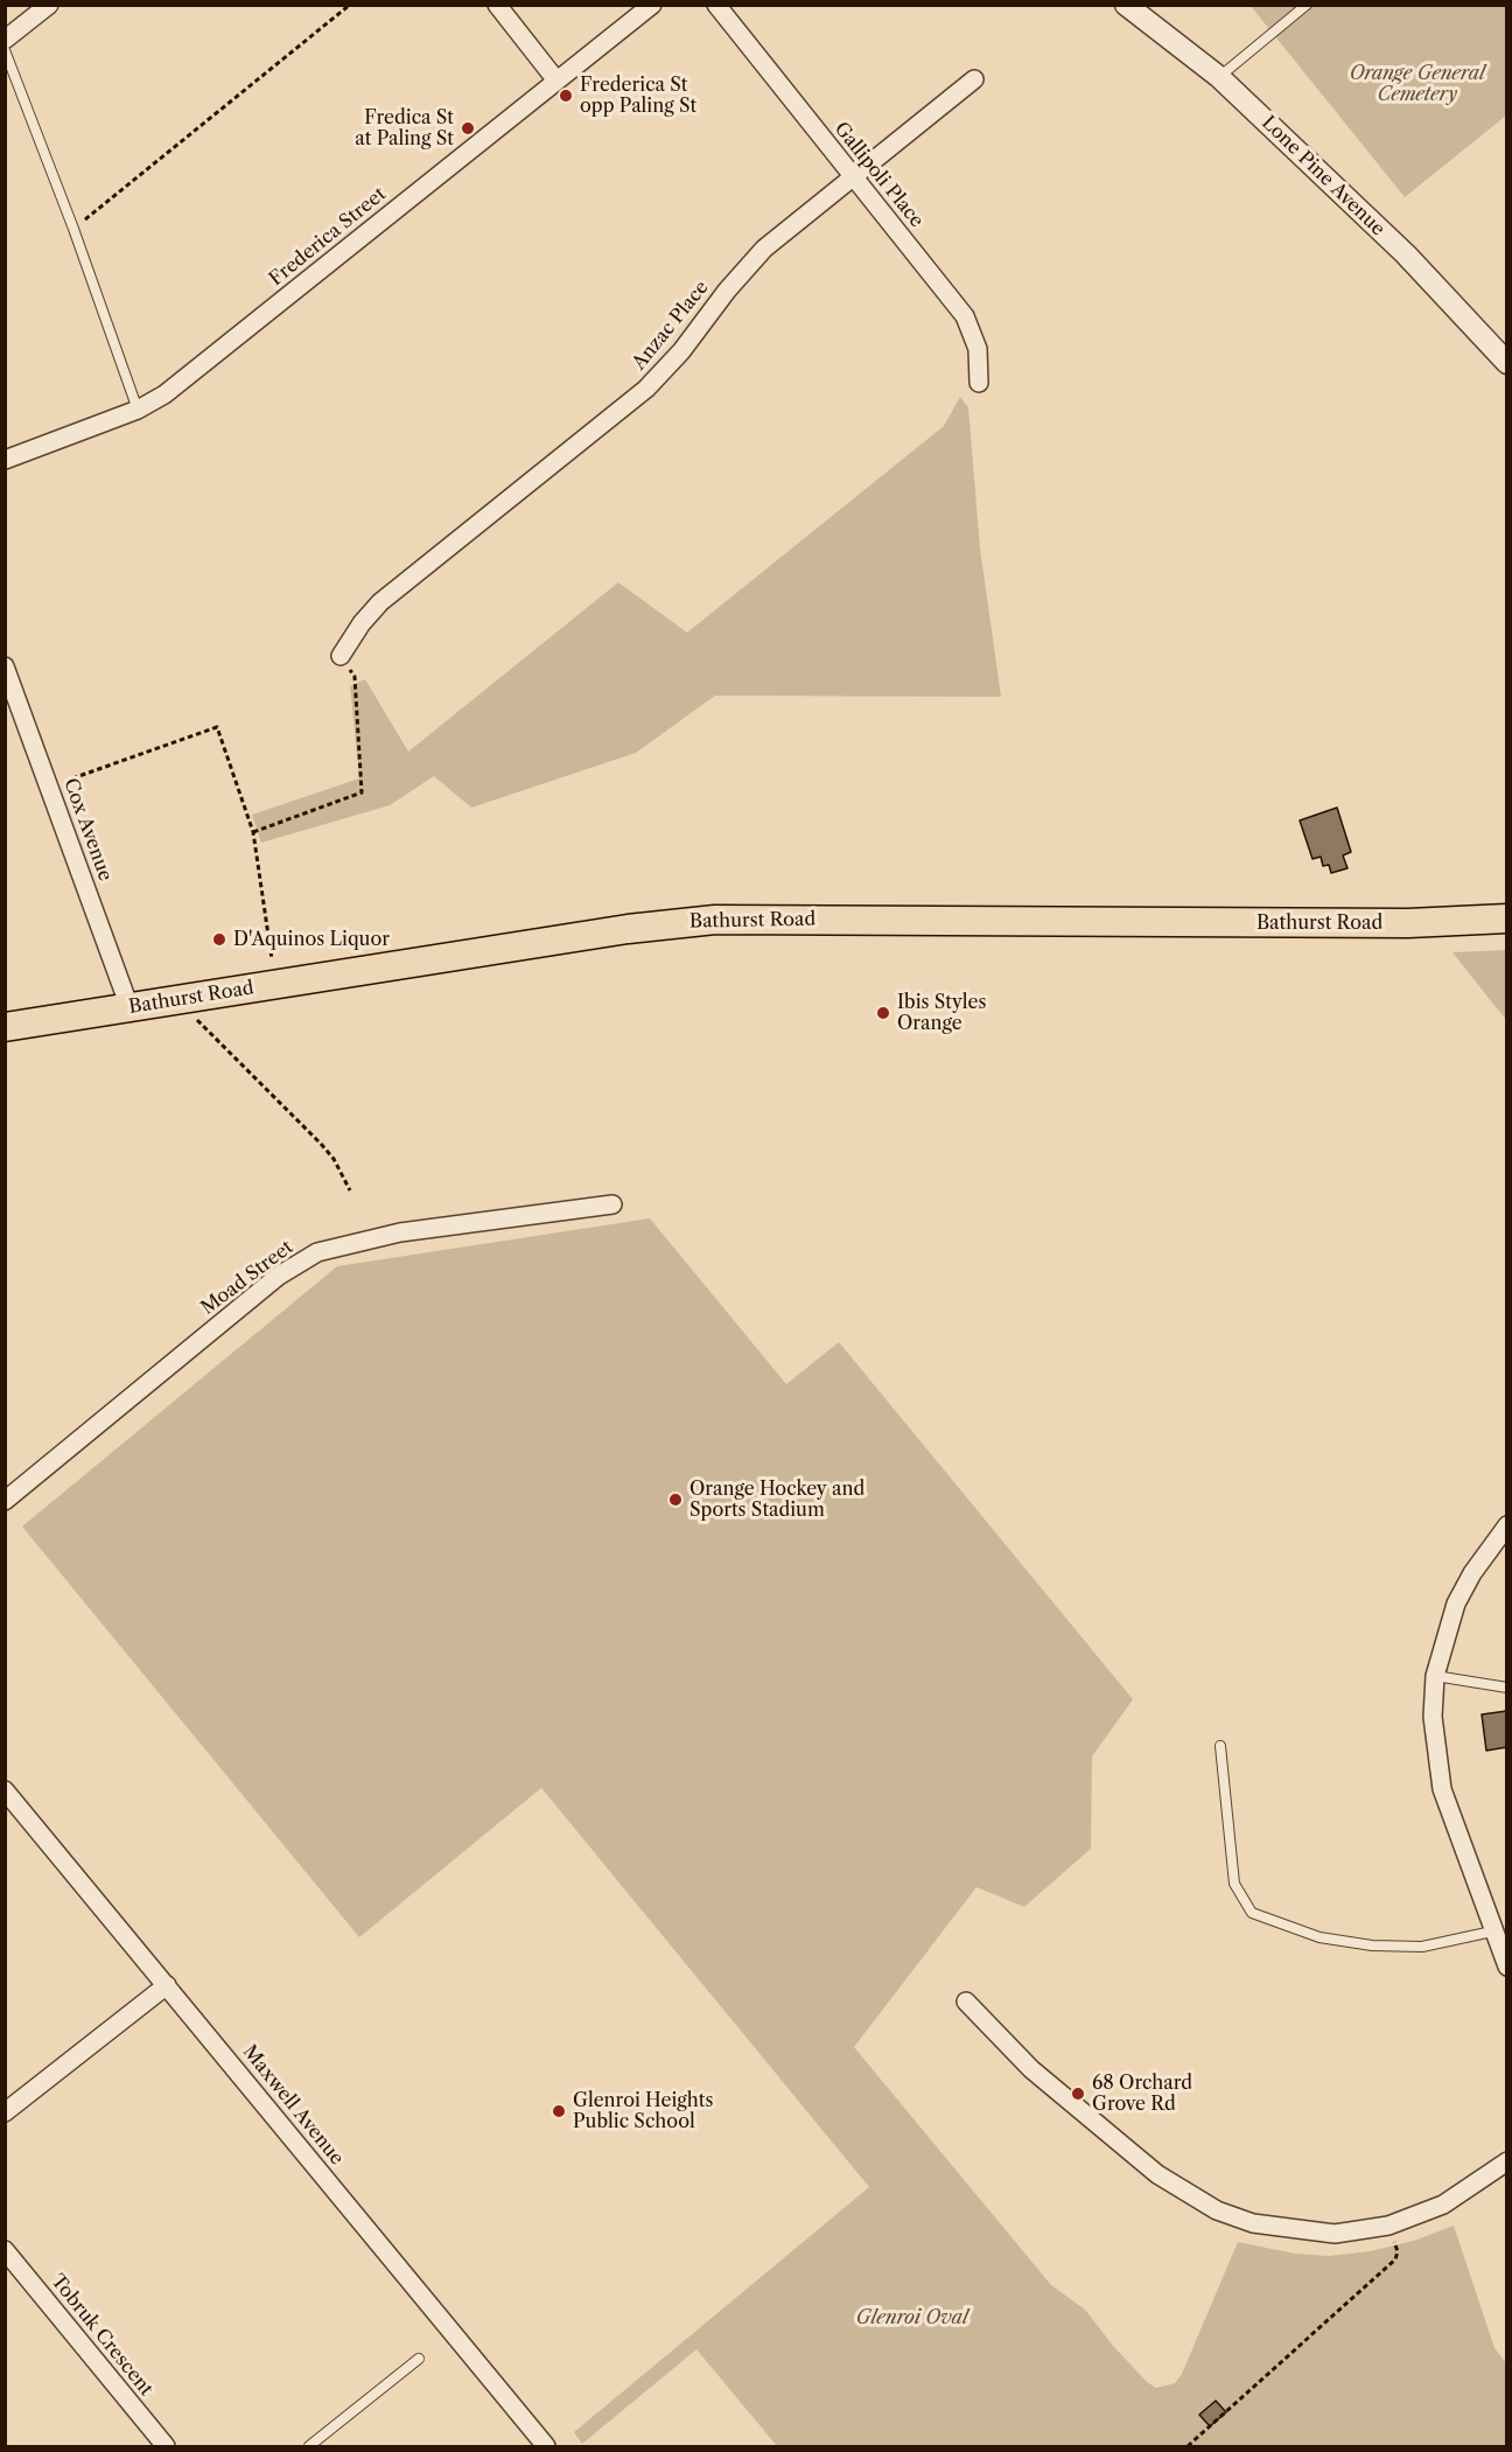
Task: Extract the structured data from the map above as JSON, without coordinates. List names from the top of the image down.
{
  "streets": {
    "highway": ["Bathurst Road"],
    "street": [
      "Gallipoli Place",
      "Lone Pine Avenue",
      "Frederica Street",
      "Anzac Place",
      "Cox Avenue",
      "Moad Street",
      "Maxwell Avenue",
      "Tobruk Crescent"
    ]
  },
  "crossings": [
    ["Gallipoli Place", "Anzac Place"],
    ["Cox Avenue", "Bathurst Road"]
  ],
  "parks": ["Orange General Cemetery", "Glenroi Oval"],
  "places": [
    "Frederica St opp Paling St",
    "Fredica St at Paling St",
    "D'Aquinos Liquor",
    "Ibis Styles Orange",
    "Orange Hockey and Sports Stadium",
    "68 Orchard Grove Rd",
    "Glenroi Heights Public School"
  ]
}
